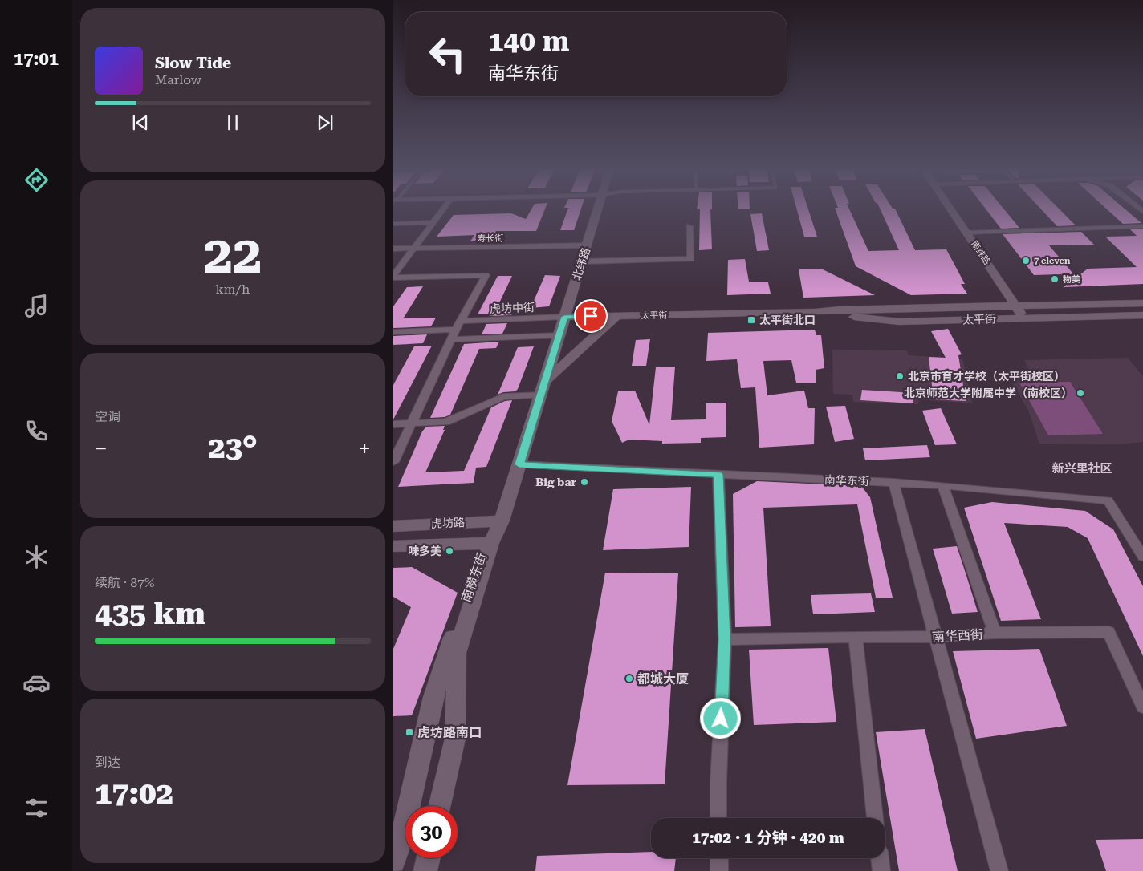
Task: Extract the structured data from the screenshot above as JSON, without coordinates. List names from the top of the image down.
{
  "streets": {
    "main road": [
      "南纬路",
      "北纬路",
      "太平街",
      "虎坊路",
      "南横东街"
    ],
    "street": [
      "寿长街",
      "虎坊中街",
      "南华东街",
      "南华西街"
    ]
  },
  "crossings": [
    ["寿长街", "北纬路"],
    ["南纬路", "太平街"],
    ["北纬路", "虎坊中街"],
    ["北纬路", "太平街"],
    ["北纬路", "南华东街"],
    ["北纬路", "虎坊路"],
    ["北纬路", "南横东街"],
    ["虎坊中街", "太平街"],
    ["虎坊路", "南横东街"]
  ],
  "districts": ["新兴里社区"],
  "places": {
    "other": [
      "7 eleven",
      "物美",
      "北京市育才学校（太平街校区）",
      "北京师范大学附属中学（南校区）",
      "Big bar",
      "味多美",
      "都城大厦"
    ],
    "transit": ["太平街北口", "虎坊路南口"]
  },
  "page": {
    "tabs": "17:01",
    "turn": ["140 m", "南华东街"],
    "song": ["Slow Tide", "Marlow"],
    "tile": [
      ["22", "km/h"],
      "空调",
      ["续航 · 87%", "435 km"],
      ["到达", "17:02"]
    ],
    "heat": ["−", "23°", "+"],
    "limit": "30",
    "trip": "17:02 · 1 分钟 · 420 m"
  }
}
